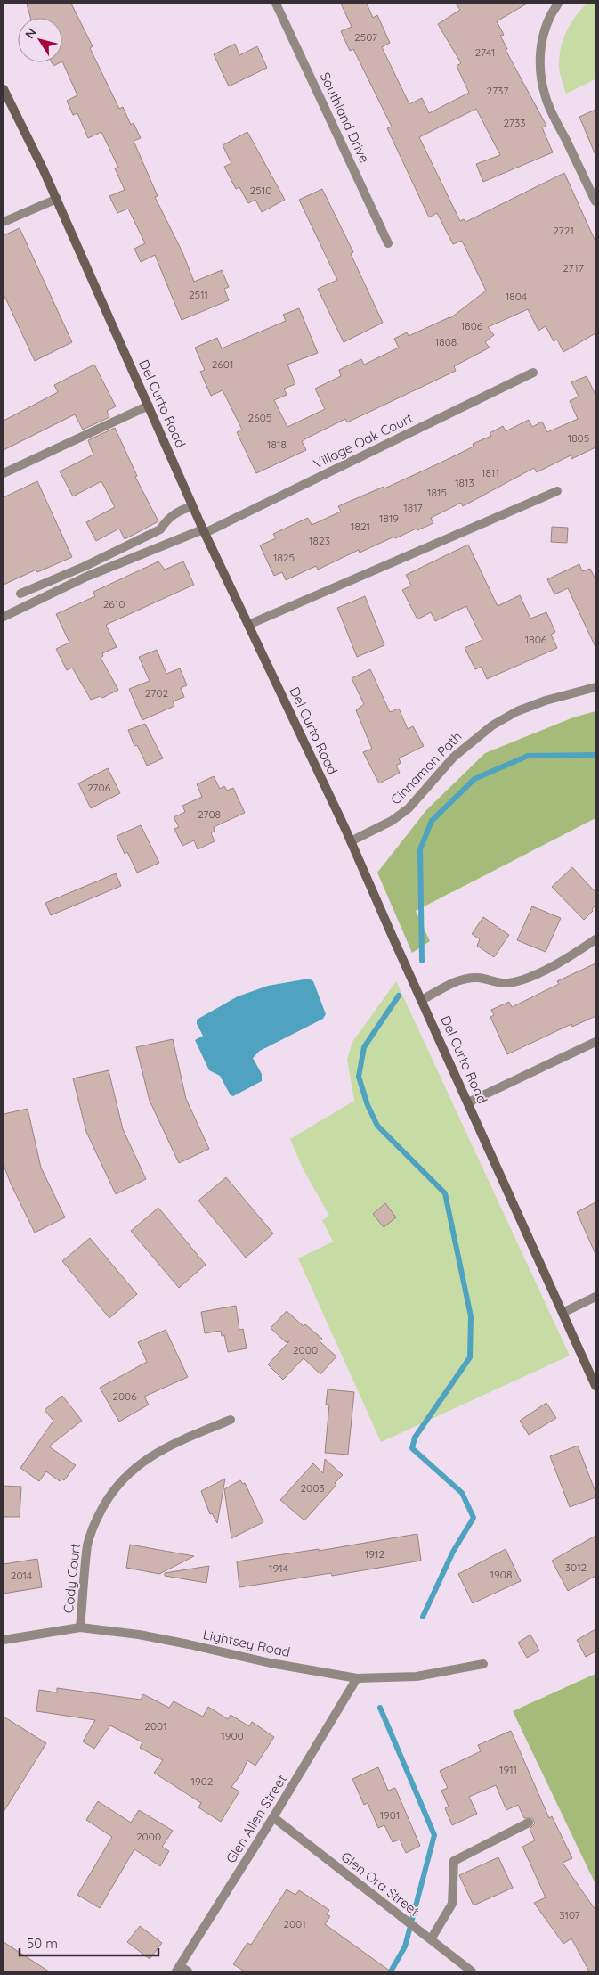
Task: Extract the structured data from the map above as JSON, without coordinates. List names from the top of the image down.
{
  "streets": {
    "street": [
      "Southland Drive",
      "Del Curto Road",
      "Village Oak Court",
      "Cinnamon Path",
      "Cody Court",
      "Lightsey Road",
      "Glen Allen Street",
      "Glen Ora Street"
    ]
  },
  "crossings": [
    ["Del Curto Road", "Village Oak Court"],
    ["Del Curto Road", "Cinnamon Path"],
    ["Cody Court", "Lightsey Road"],
    ["Lightsey Road", "Glen Allen Street"],
    ["Glen Allen Street", "Glen Ora Street"]
  ],
  "house_numbers": [
    "2507",
    "2741",
    "2737",
    "2733",
    "2510",
    "2721",
    "2717",
    "2511",
    "1804",
    "1806",
    "1808",
    "2601",
    "2605",
    "1805",
    "1818",
    "1811",
    "1813",
    "1815",
    "1817",
    "1819",
    "1821",
    "1823",
    "1825",
    "2610",
    "1806",
    "2702",
    "2706",
    "2708",
    "2000",
    "2006",
    "2003",
    "1912",
    "3012",
    "1914",
    "1908",
    "2014",
    "2001",
    "1900",
    "1911",
    "1902",
    "1901",
    "2000",
    "3107",
    "2001"
  ],
  "scale_bar": "50 m",
  "north": "top left"
}
